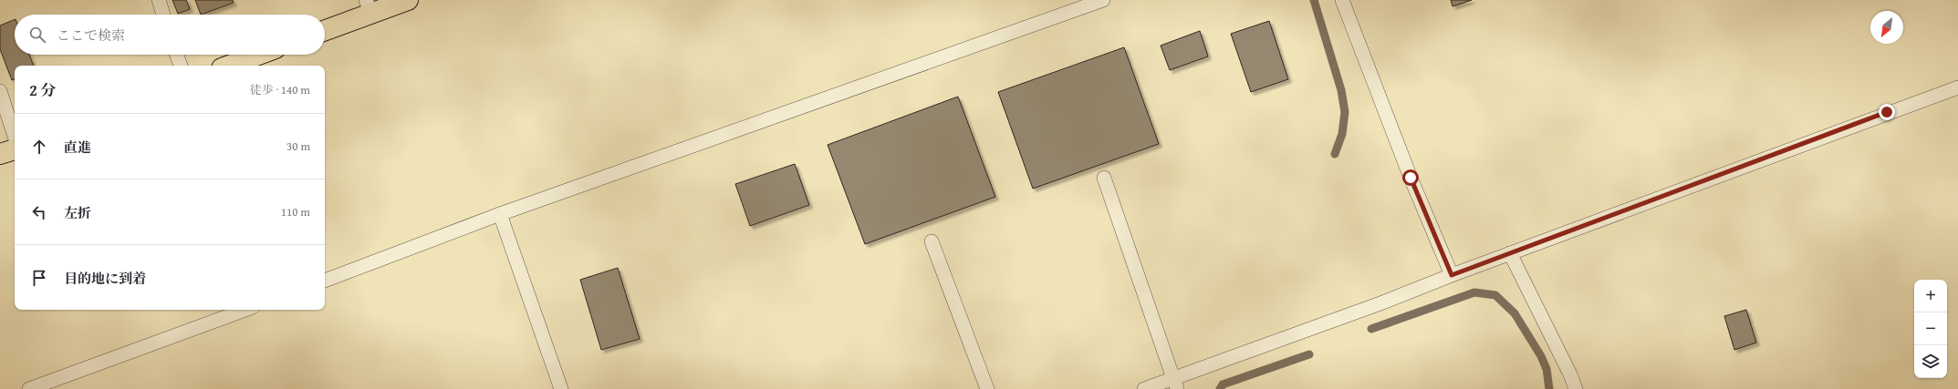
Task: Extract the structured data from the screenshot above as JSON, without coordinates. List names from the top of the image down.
{
  "north": "bottom left",
  "page": {
    "search": "ここで検索",
    "heading": ["2 分", "徒歩 · 140 m"],
    "list": [
      ["直進", "30 m"],
      ["左折", "110 m"],
      "目的地に到着"
    ],
    "map_buttons": ["+", "−"]
  }
}
